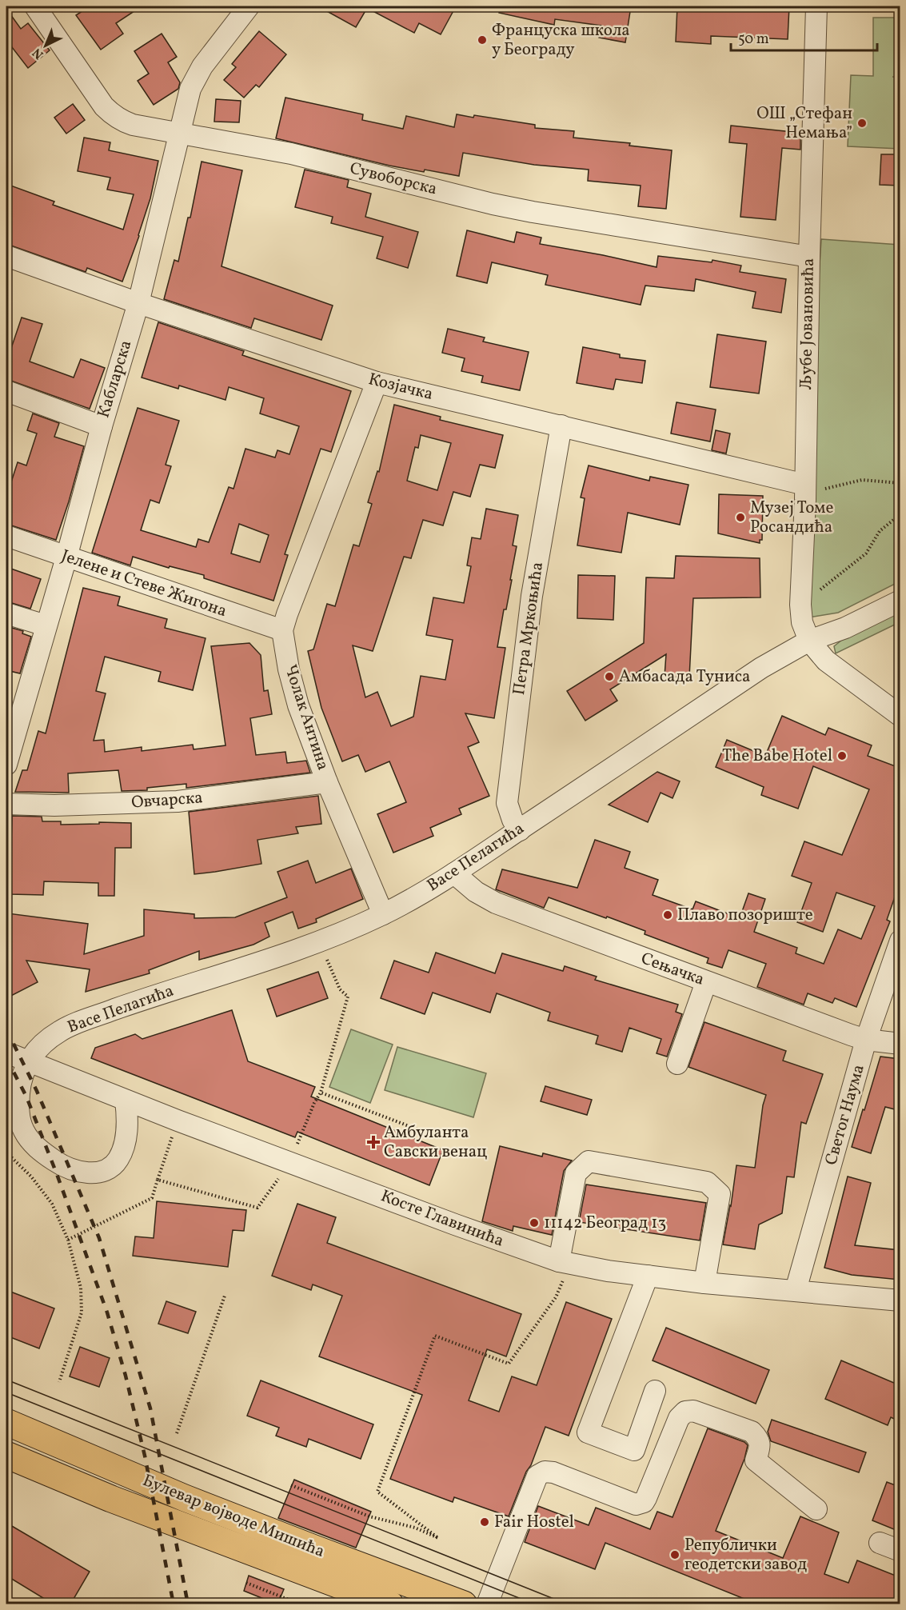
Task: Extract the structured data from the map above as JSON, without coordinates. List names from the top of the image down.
{
  "streets": {
    "main road": ["Булевар војводе Мишића"],
    "street": [
      "Сувоборска",
      "Љубе Јовановића",
      "Кабларска",
      "Козјачка",
      "Јелене и Стеве Жигона",
      "Петра Мркоњића",
      "Чолак Антина",
      "Овчарска",
      "Васе Пелагића",
      "Сењачка",
      "Светог Наума",
      "Косте Главинића"
    ]
  },
  "crossings": [
    ["Сувоборска", "Љубе Јовановића"],
    ["Сувоборска", "Кабларска"],
    ["Љубе Јовановића", "Козјачка"],
    ["Љубе Јовановића", "Васе Пелагића"],
    ["Кабларска", "Козјачка"],
    ["Кабларска", "Јелене и Стеве Жигона"],
    ["Козјачка", "Петра Мркоњића"],
    ["Козјачка", "Чолак Антина"],
    ["Јелене и Стеве Жигона", "Чолак Антина"],
    ["Петра Мркоњића", "Васе Пелагића"],
    ["Чолак Антина", "Овчарска"],
    ["Чолак Антина", "Васе Пелагића"],
    ["Васе Пелагића", "Сењачка"],
    ["Васе Пелагића", "Косте Главинића"],
    ["Сењачка", "Светог Наума"],
    ["Светог Наума", "Косте Главинића"]
  ],
  "places": {
    "other": [
      "Француска школа у Београду",
      "ОШ „Стефан Немања”",
      "Музеј Томе Росандића",
      "Амбасада Туниса",
      "The Babe Hotel",
      "Плаво позориште",
      "11142 Београд 13",
      "Fair Hostel",
      "Републички геодетски завод"
    ],
    "health": ["Амбуланта Савски венац"]
  },
  "scale_bar": "50 m",
  "north": "bottom left"
}
